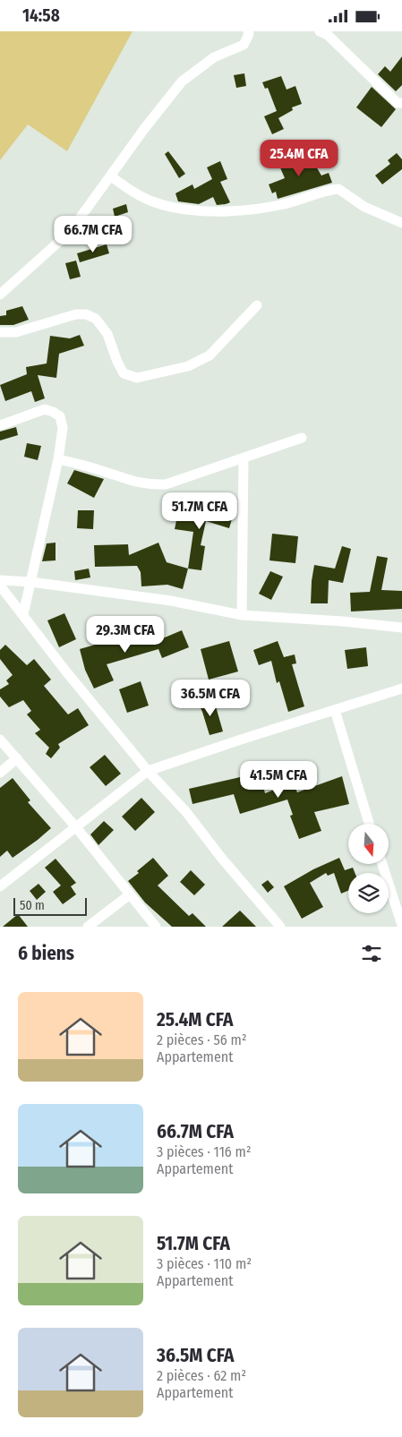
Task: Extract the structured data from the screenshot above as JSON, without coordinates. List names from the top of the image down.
{
  "scale_bar": "50 m",
  "north": "bottom",
  "page": {
    "status": "14:58",
    "price": [
      "25.4M CFA",
      "66.7M CFA",
      "51.7M CFA",
      "29.3M CFA",
      "36.5M CFA",
      "41.5M CFA"
    ],
    "scale": "50 m",
    "heading": "6 biens",
    "list": [
      {
        "name": "25.4M CFA",
        "note": "2 pièces · 56 m² · Appartement"
      },
      {
        "name": "66.7M CFA",
        "note": "3 pièces · 116 m² · Appartement"
      },
      {
        "name": "51.7M CFA",
        "note": "3 pièces · 110 m² · Appartement"
      },
      {
        "name": "36.5M CFA",
        "note": "2 pièces · 62 m² · Appartement"
      }
    ]
  }
}
